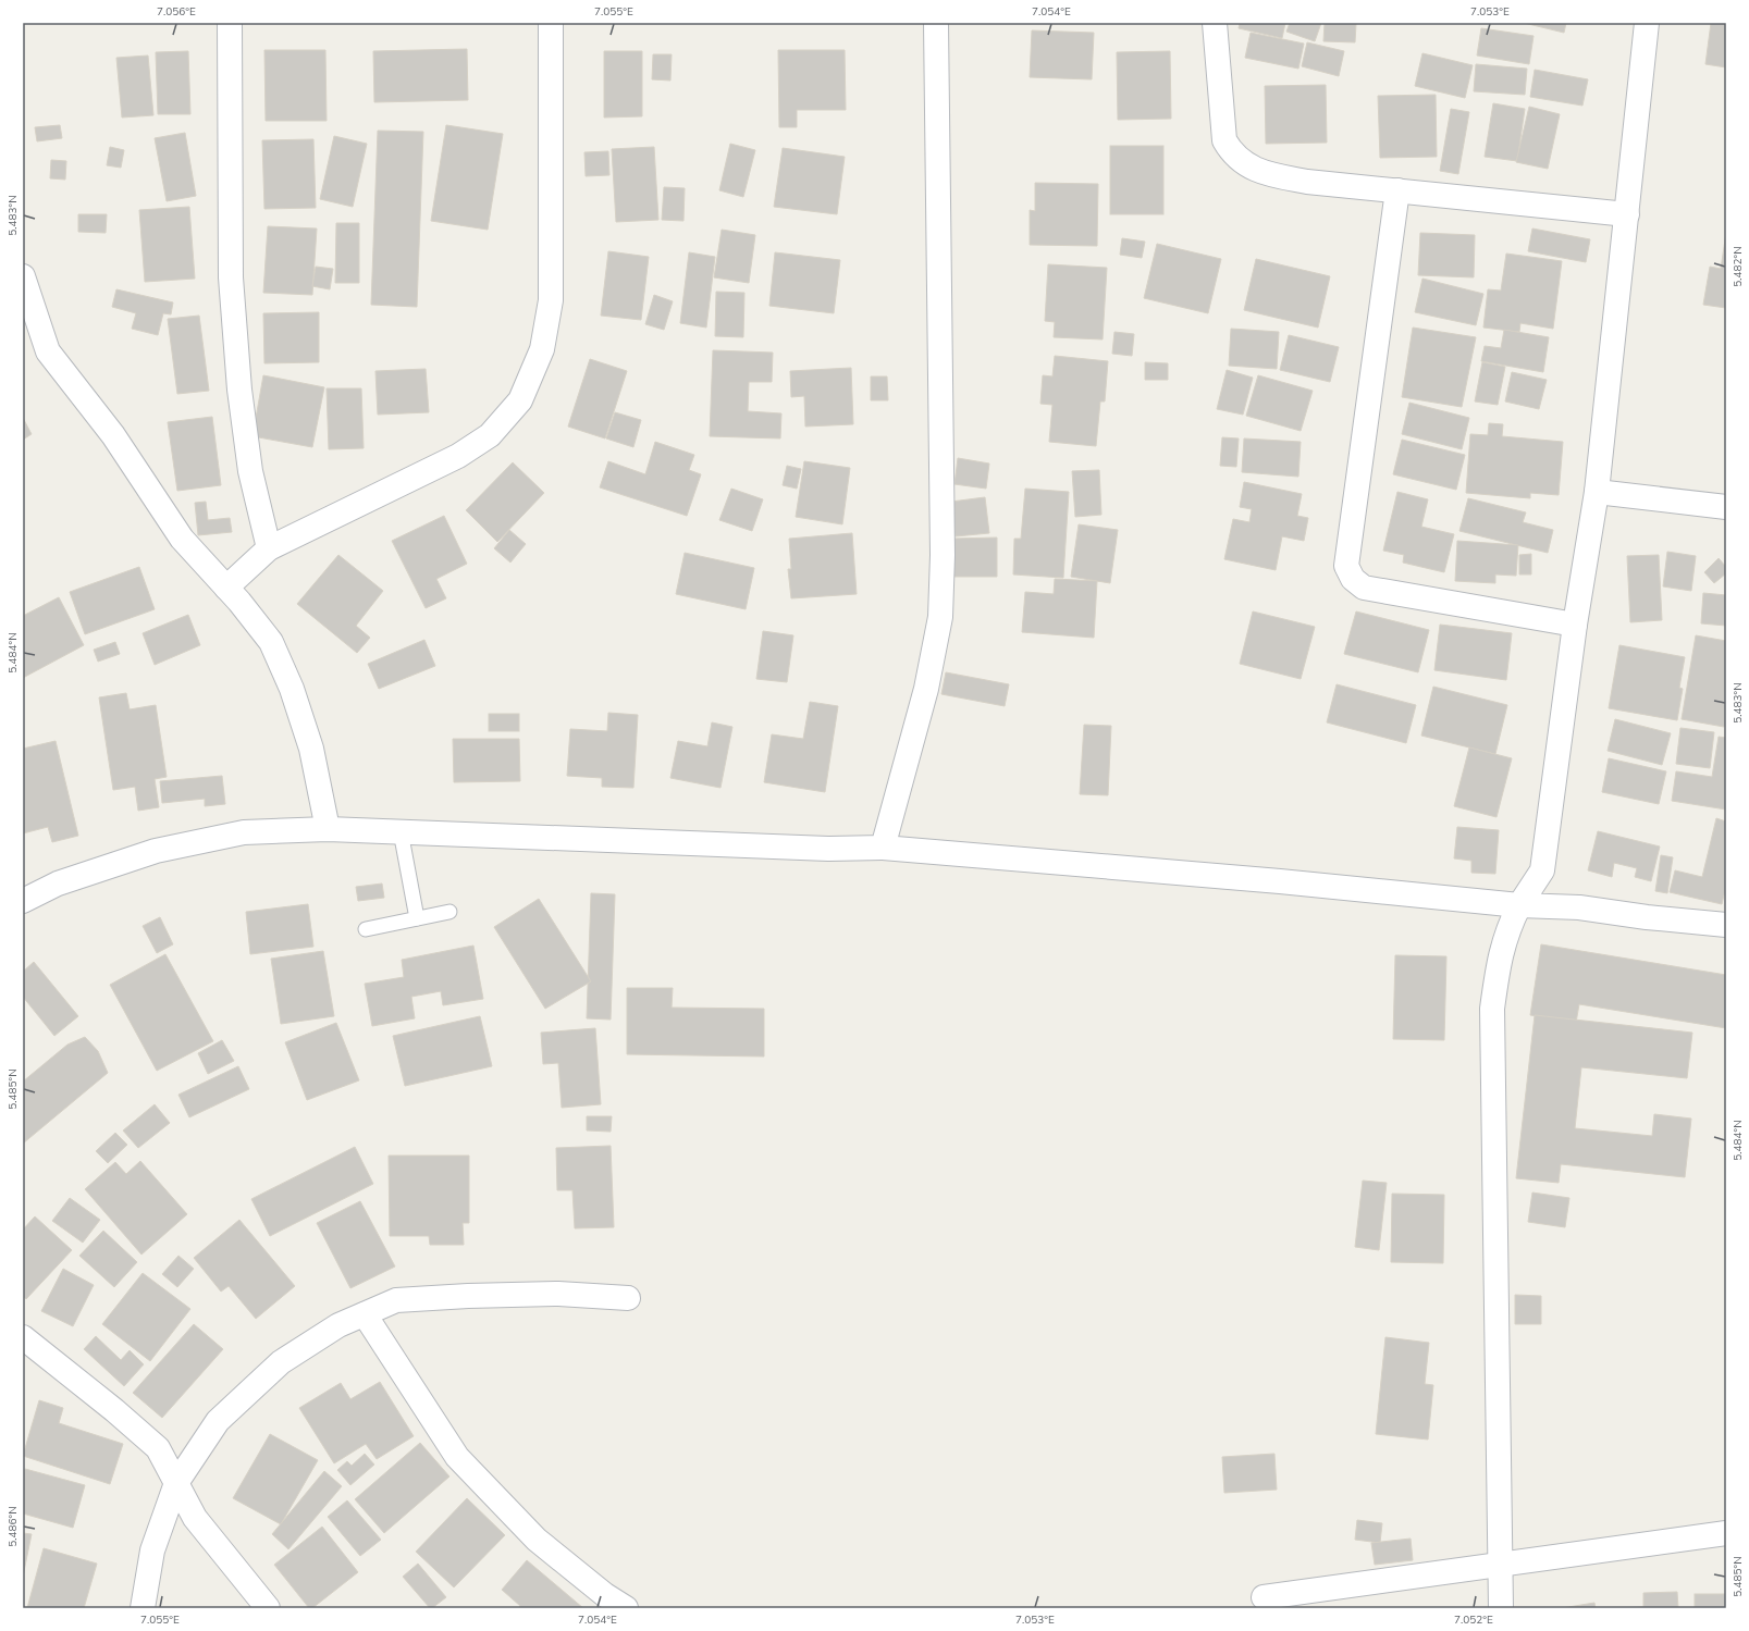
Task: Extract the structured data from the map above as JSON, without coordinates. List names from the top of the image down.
{
  "coordinates": [
    "7.056°E",
    "7.055°E",
    "7.054°E",
    "7.053°E",
    "5.483°N",
    "5.482°N",
    "5.484°N",
    "5.485°N",
    "5.486°N",
    "7.052°E"
  ]
}
